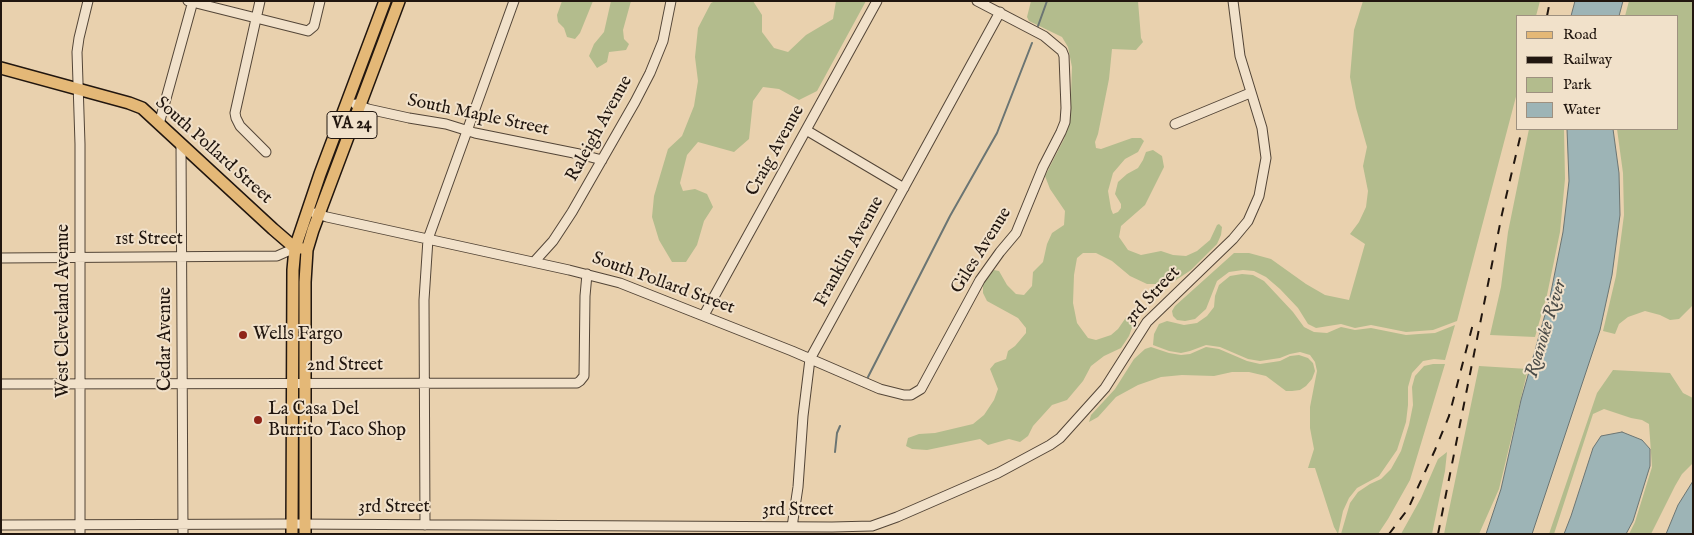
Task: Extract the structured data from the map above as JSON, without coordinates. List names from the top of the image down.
{
  "streets": {
    "main road": ["VA 24", "South Pollard Street"],
    "street": [
      "South Maple Street",
      "Raleigh Avenue",
      "Craig Avenue",
      "1st Street",
      "Giles Avenue",
      "Franklin Avenue",
      "3rd Street",
      "West Cleveland Avenue",
      "Cedar Avenue",
      "2nd Street"
    ]
  },
  "crossings": [
    ["South Maple Street", "VA 24"],
    ["South Maple Street", "Raleigh Avenue"],
    ["VA 24", "South Pollard Street"],
    ["VA 24", "1st Street"],
    ["VA 24", "3rd Street"],
    ["VA 24", "2nd Street"],
    ["Raleigh Avenue", "South Pollard Street"],
    ["South Pollard Street", "Craig Avenue"],
    ["South Pollard Street", "1st Street"],
    ["South Pollard Street", "Giles Avenue"],
    ["South Pollard Street", "Franklin Avenue"],
    ["South Pollard Street", "West Cleveland Avenue"],
    ["South Pollard Street", "Cedar Avenue"],
    ["South Pollard Street", "2nd Street"],
    ["1st Street", "West Cleveland Avenue"],
    ["1st Street", "Cedar Avenue"],
    ["Giles Avenue", "Franklin Avenue"],
    ["Franklin Avenue", "3rd Street"],
    ["3rd Street", "West Cleveland Avenue"],
    ["3rd Street", "Cedar Avenue"],
    ["West Cleveland Avenue", "2nd Street"],
    ["Cedar Avenue", "2nd Street"]
  ],
  "water": ["Roanoke River"],
  "places": ["Wells Fargo", "La Casa Del Burrito Taco Shop"],
  "legend": [
    "Road",
    "Railway",
    "Park",
    "Water"
  ]
}
